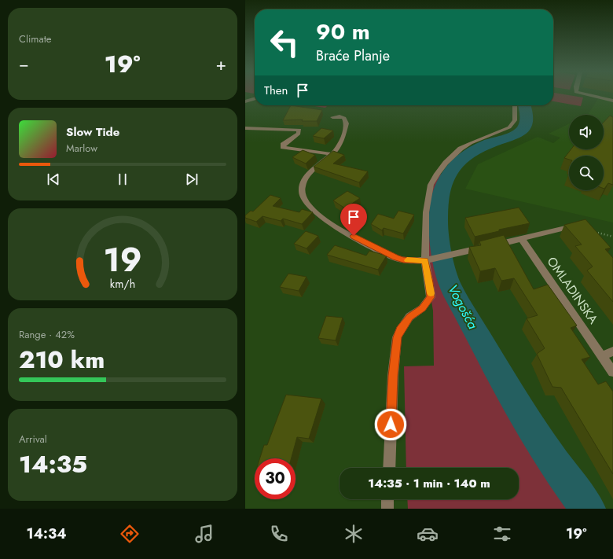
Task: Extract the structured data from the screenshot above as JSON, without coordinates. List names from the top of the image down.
{
  "streets": {
    "street": ["OMLADINSKA"]
  },
  "water": ["Vogošća"],
  "page": {
    "tile": [
      "Climate",
      ["Range · 42%", "210 km"],
      ["Arrival", "14:35"]
    ],
    "turn": ["90 m", "Braće Planje"],
    "heat": ["−", "19°", "+"],
    "then": "Then",
    "song": ["Slow Tide", "Marlow"],
    "limit": "30",
    "trip": "14:35 · 1 min · 140 m",
    "tabs": ["14:34", "19°"],
    "gauge": ["19", "km/h"]
  }
}
